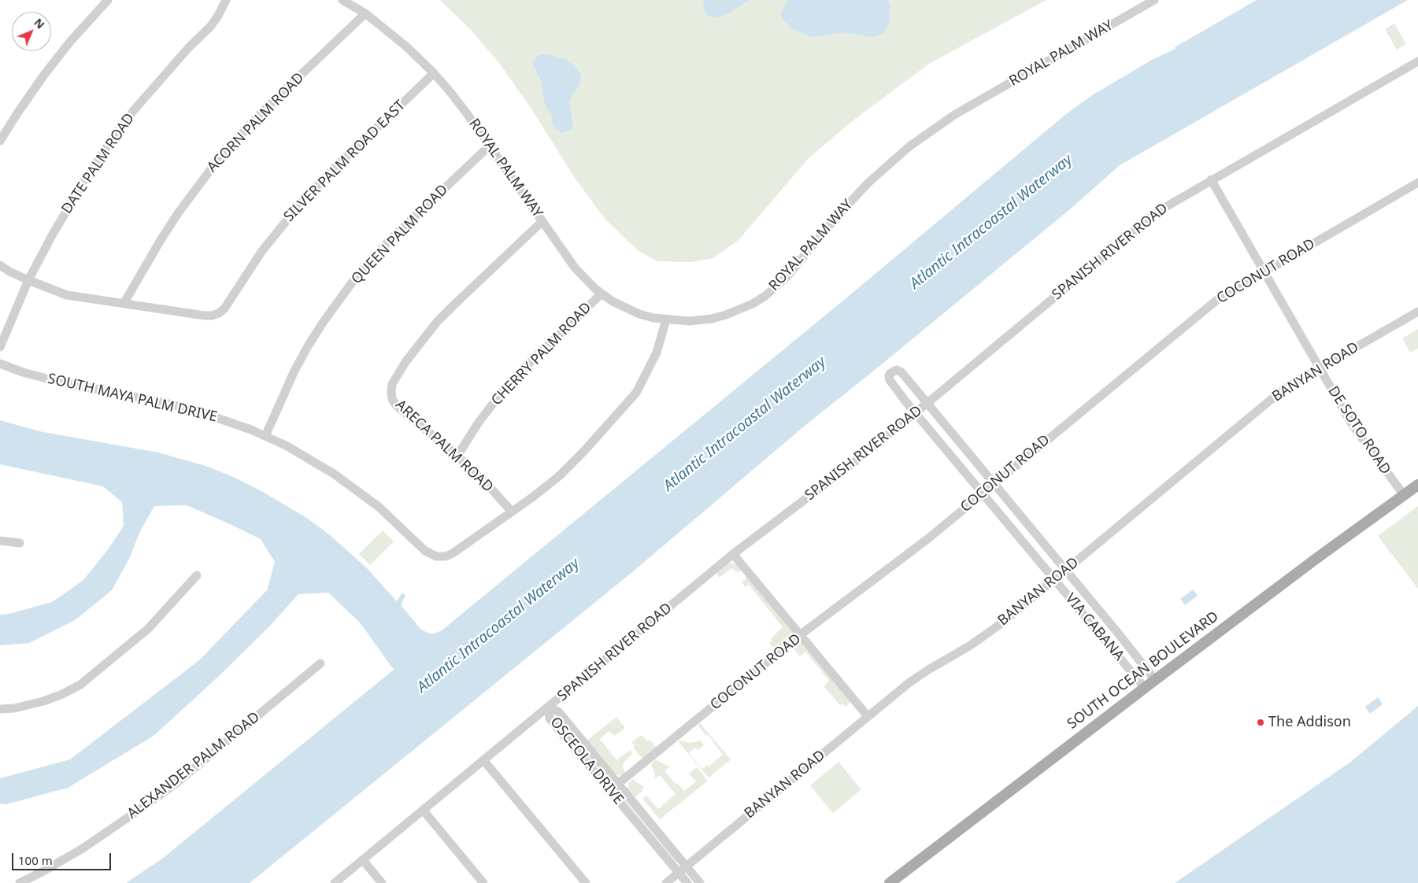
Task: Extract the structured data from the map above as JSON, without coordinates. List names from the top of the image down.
{
  "streets": {
    "main road": ["SOUTH OCEAN BOULEVARD"],
    "street": [
      "ROYAL PALM WAY",
      "ACORN PALM ROAD",
      "SILVER PALM ROAD EAST",
      "DATE PALM ROAD",
      "QUEEN PALM ROAD",
      "SPANISH RIVER ROAD",
      "COCONUT ROAD",
      "CHERRY PALM ROAD",
      "BANYAN ROAD",
      "SOUTH MAYA PALM DRIVE",
      "DE SOTO ROAD",
      "ARECA PALM ROAD",
      "VIA CABANA",
      "OSCEOLA DRIVE",
      "ALEXANDER PALM ROAD"
    ]
  },
  "crossings": [
    ["ROYAL PALM WAY", "ACORN PALM ROAD"],
    ["ROYAL PALM WAY", "SILVER PALM ROAD EAST"],
    ["ROYAL PALM WAY", "QUEEN PALM ROAD"],
    ["ROYAL PALM WAY", "CHERRY PALM ROAD"],
    ["ROYAL PALM WAY", "ARECA PALM ROAD"],
    ["ACORN PALM ROAD", "SILVER PALM ROAD EAST"],
    ["QUEEN PALM ROAD", "SOUTH MAYA PALM DRIVE"],
    ["SPANISH RIVER ROAD", "DE SOTO ROAD"],
    ["SPANISH RIVER ROAD", "VIA CABANA"],
    ["SPANISH RIVER ROAD", "OSCEOLA DRIVE"],
    ["COCONUT ROAD", "DE SOTO ROAD"],
    ["COCONUT ROAD", "VIA CABANA"],
    ["COCONUT ROAD", "OSCEOLA DRIVE"],
    ["CHERRY PALM ROAD", "ARECA PALM ROAD"],
    ["BANYAN ROAD", "DE SOTO ROAD"],
    ["BANYAN ROAD", "VIA CABANA"],
    ["BANYAN ROAD", "OSCEOLA DRIVE"],
    ["SOUTH MAYA PALM DRIVE", "ARECA PALM ROAD"],
    ["DE SOTO ROAD", "SOUTH OCEAN BOULEVARD"],
    ["VIA CABANA", "SOUTH OCEAN BOULEVARD"]
  ],
  "water": ["Atlantic Intracoastal Waterway"],
  "places": ["The Addison"],
  "scale_bar": "100 m",
  "north": "top right"
}
